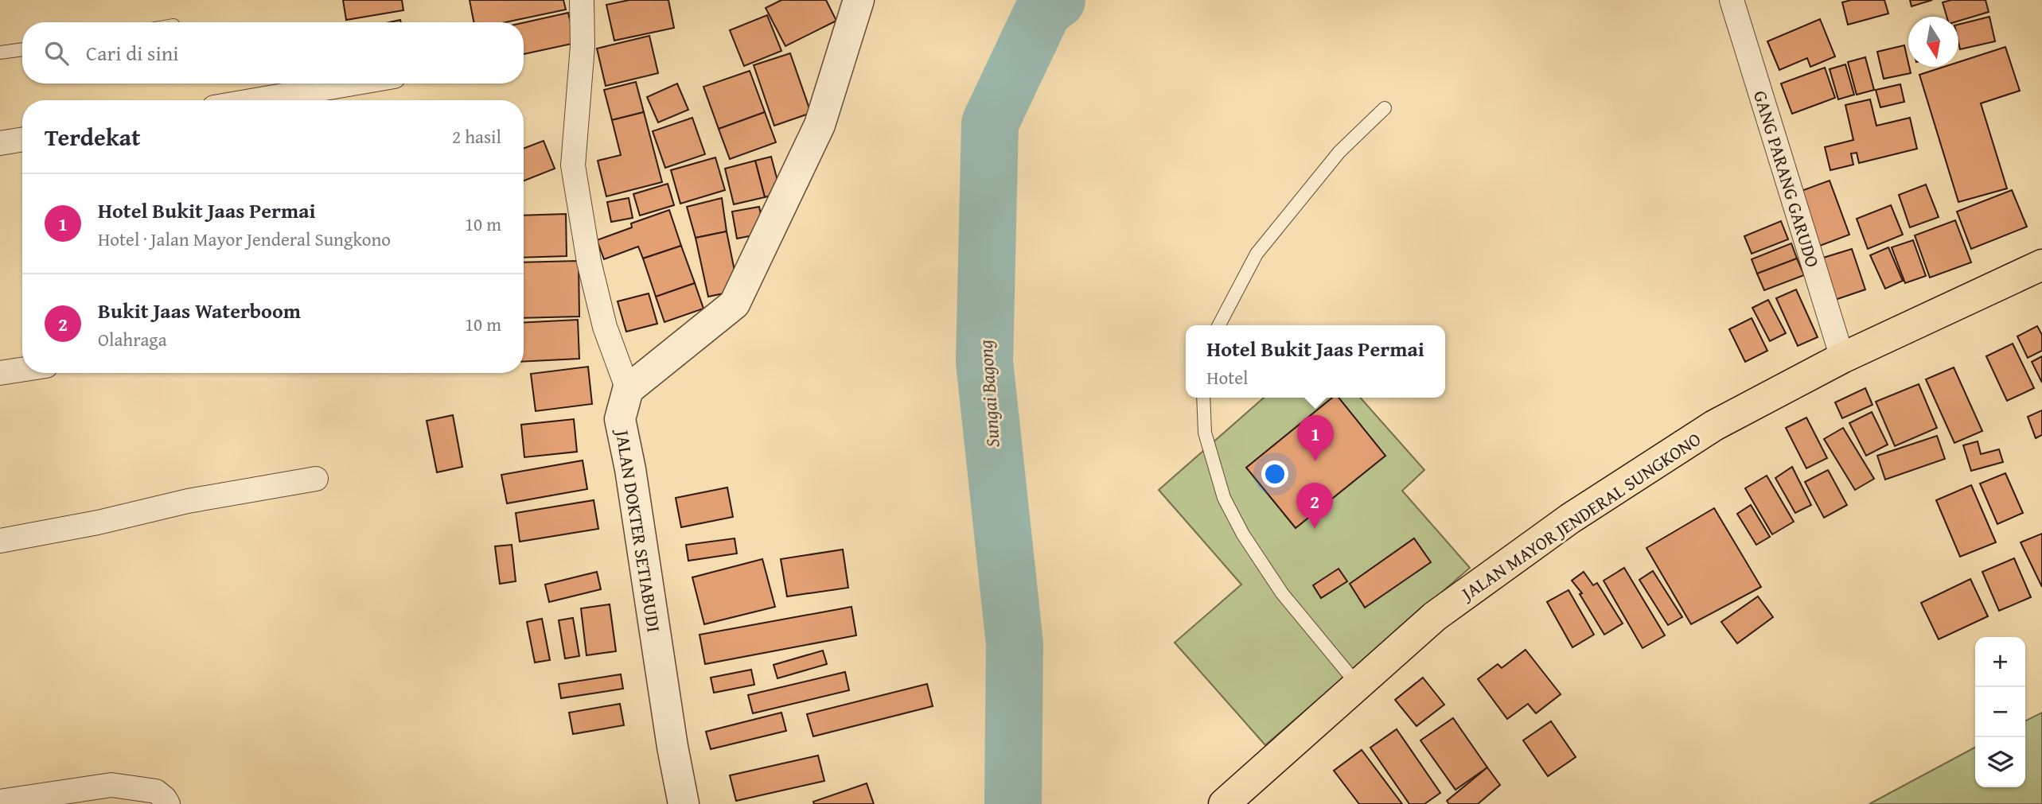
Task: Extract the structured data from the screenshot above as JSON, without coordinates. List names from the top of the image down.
{
  "streets": {
    "highway": ["JALAN MAYOR JENDERAL SUNGKONO"],
    "street": ["GANG PARANG GARUDO", "JALAN DOKTER SETIABUDI"]
  },
  "crossings": [
    ["GANG PARANG GARUDO", "JALAN MAYOR JENDERAL SUNGKONO"]
  ],
  "water": ["Sungai Bagong"],
  "north": "bottom",
  "page": {
    "search": "Cari di sini",
    "heading": ["Terdekat", "2 hasil"],
    "list": [
      {
        "mark": "1",
        "name": "Hotel Bukit Jaas Permai",
        "note": "Hotel · Jalan Mayor Jenderal Sungkono",
        "value": "10 m"
      },
      {
        "mark": "2",
        "name": "Bukit Jaas Waterboom",
        "note": "Olahraga",
        "value": "10 m"
      }
    ],
    "popup": ["Hotel Bukit Jaas Permai", "Hotel"],
    "pins": ["1", "2"],
    "map_buttons": ["+", "−"]
  }
}
